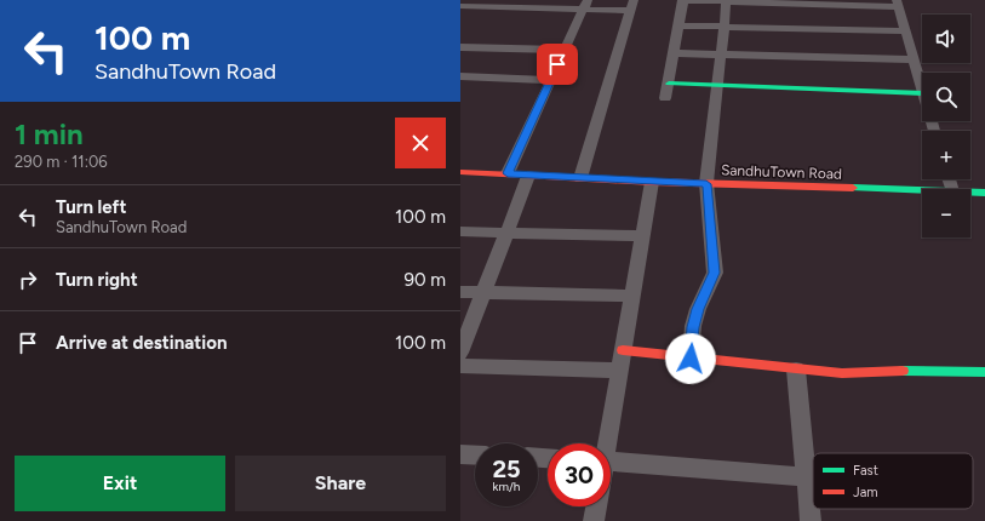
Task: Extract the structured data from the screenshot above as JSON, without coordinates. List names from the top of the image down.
{
  "streets": {
    "street": ["SandhuTown Road"]
  },
  "legend": ["Fast", "Jam"],
  "page": {
    "turn": ["100 m", "SandhuTown Road"],
    "map_buttons": ["+", "−"],
    "heading": ["1 min", "290 m · 11:06"],
    "list": [
      {
        "name": "Turn left",
        "note": "SandhuTown Road",
        "value": "100 m"
      },
      {
        "name": "Turn right",
        "value": "90 m"
      },
      {
        "name": "Arrive at destination",
        "value": "100 m"
      }
    ],
    "speed": "25 km/h",
    "limit": "30",
    "buttons": ["Exit", "Share"]
  }
}
